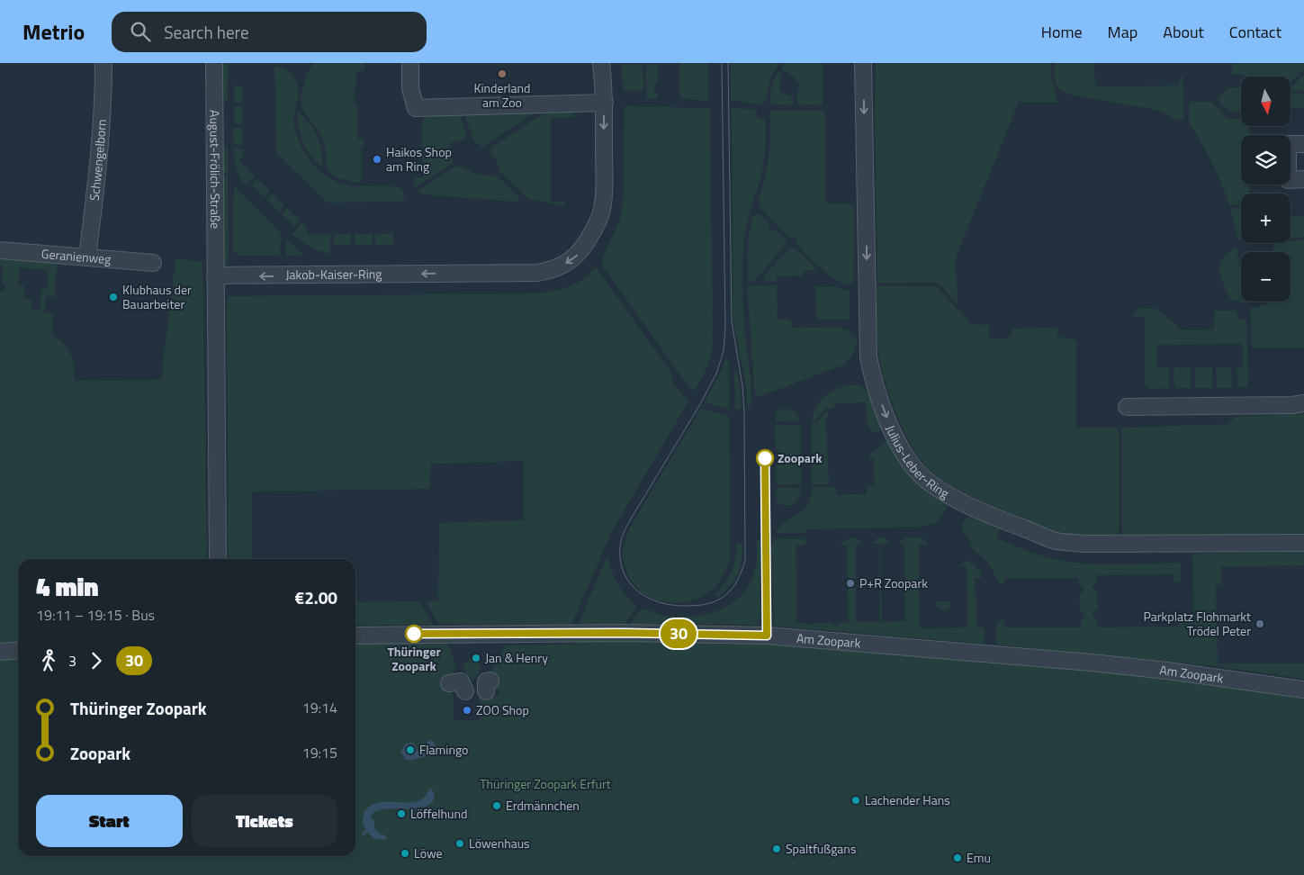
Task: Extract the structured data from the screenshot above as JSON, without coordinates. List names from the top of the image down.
{
  "streets": {
    "street": [
      "Schwengelborn",
      "August-Frölich-Straße",
      "Geranienweg",
      "Jakob-Kaiser-Ring",
      "Julius-Leber-Ring",
      "Am Zoopark"
    ]
  },
  "crossings": [
    ["Schwengelborn", "Geranienweg"],
    ["August-Frölich-Straße", "Jakob-Kaiser-Ring"]
  ],
  "one_way": ["Jakob-Kaiser-Ring"],
  "parks": ["Thüringer Zoopark Erfurt"],
  "places": [
    "Kinderland am Zoo",
    "Haikos Shop am Ring",
    "Klubhaus der Bauarbeiter",
    "Zoopark",
    "P+R Zoopark",
    "Parkplatz Flohmarkt Trödel Peter",
    "Thüringer Zoopark",
    "Jan & Henry",
    "ZOO Shop",
    "Flamingo",
    "Lachender Hans",
    "Erdmännchen",
    "Löffelhund",
    "Löwenhaus",
    "Spaltfußgans",
    "Löwe",
    "Emu"
  ],
  "lines": ["bus line 30"],
  "north": "bottom",
  "page": {
    "header": "Metrio",
    "search": "Search here",
    "nav": [
      "Home",
      "Map",
      "About",
      "Contact"
    ],
    "on_map": "30",
    "map_buttons": ["+", "−"],
    "heading": ["4 min", "19:11 – 19:15 · Bus", "€2.00"],
    "legs": ["3", "30"],
    "list": [
      {
        "name": "Thüringer Zoopark",
        "value": "19:14"
      },
      {
        "name": "Zoopark",
        "value": "19:15"
      }
    ],
    "buttons": ["Start", "Tickets"]
  }
}
